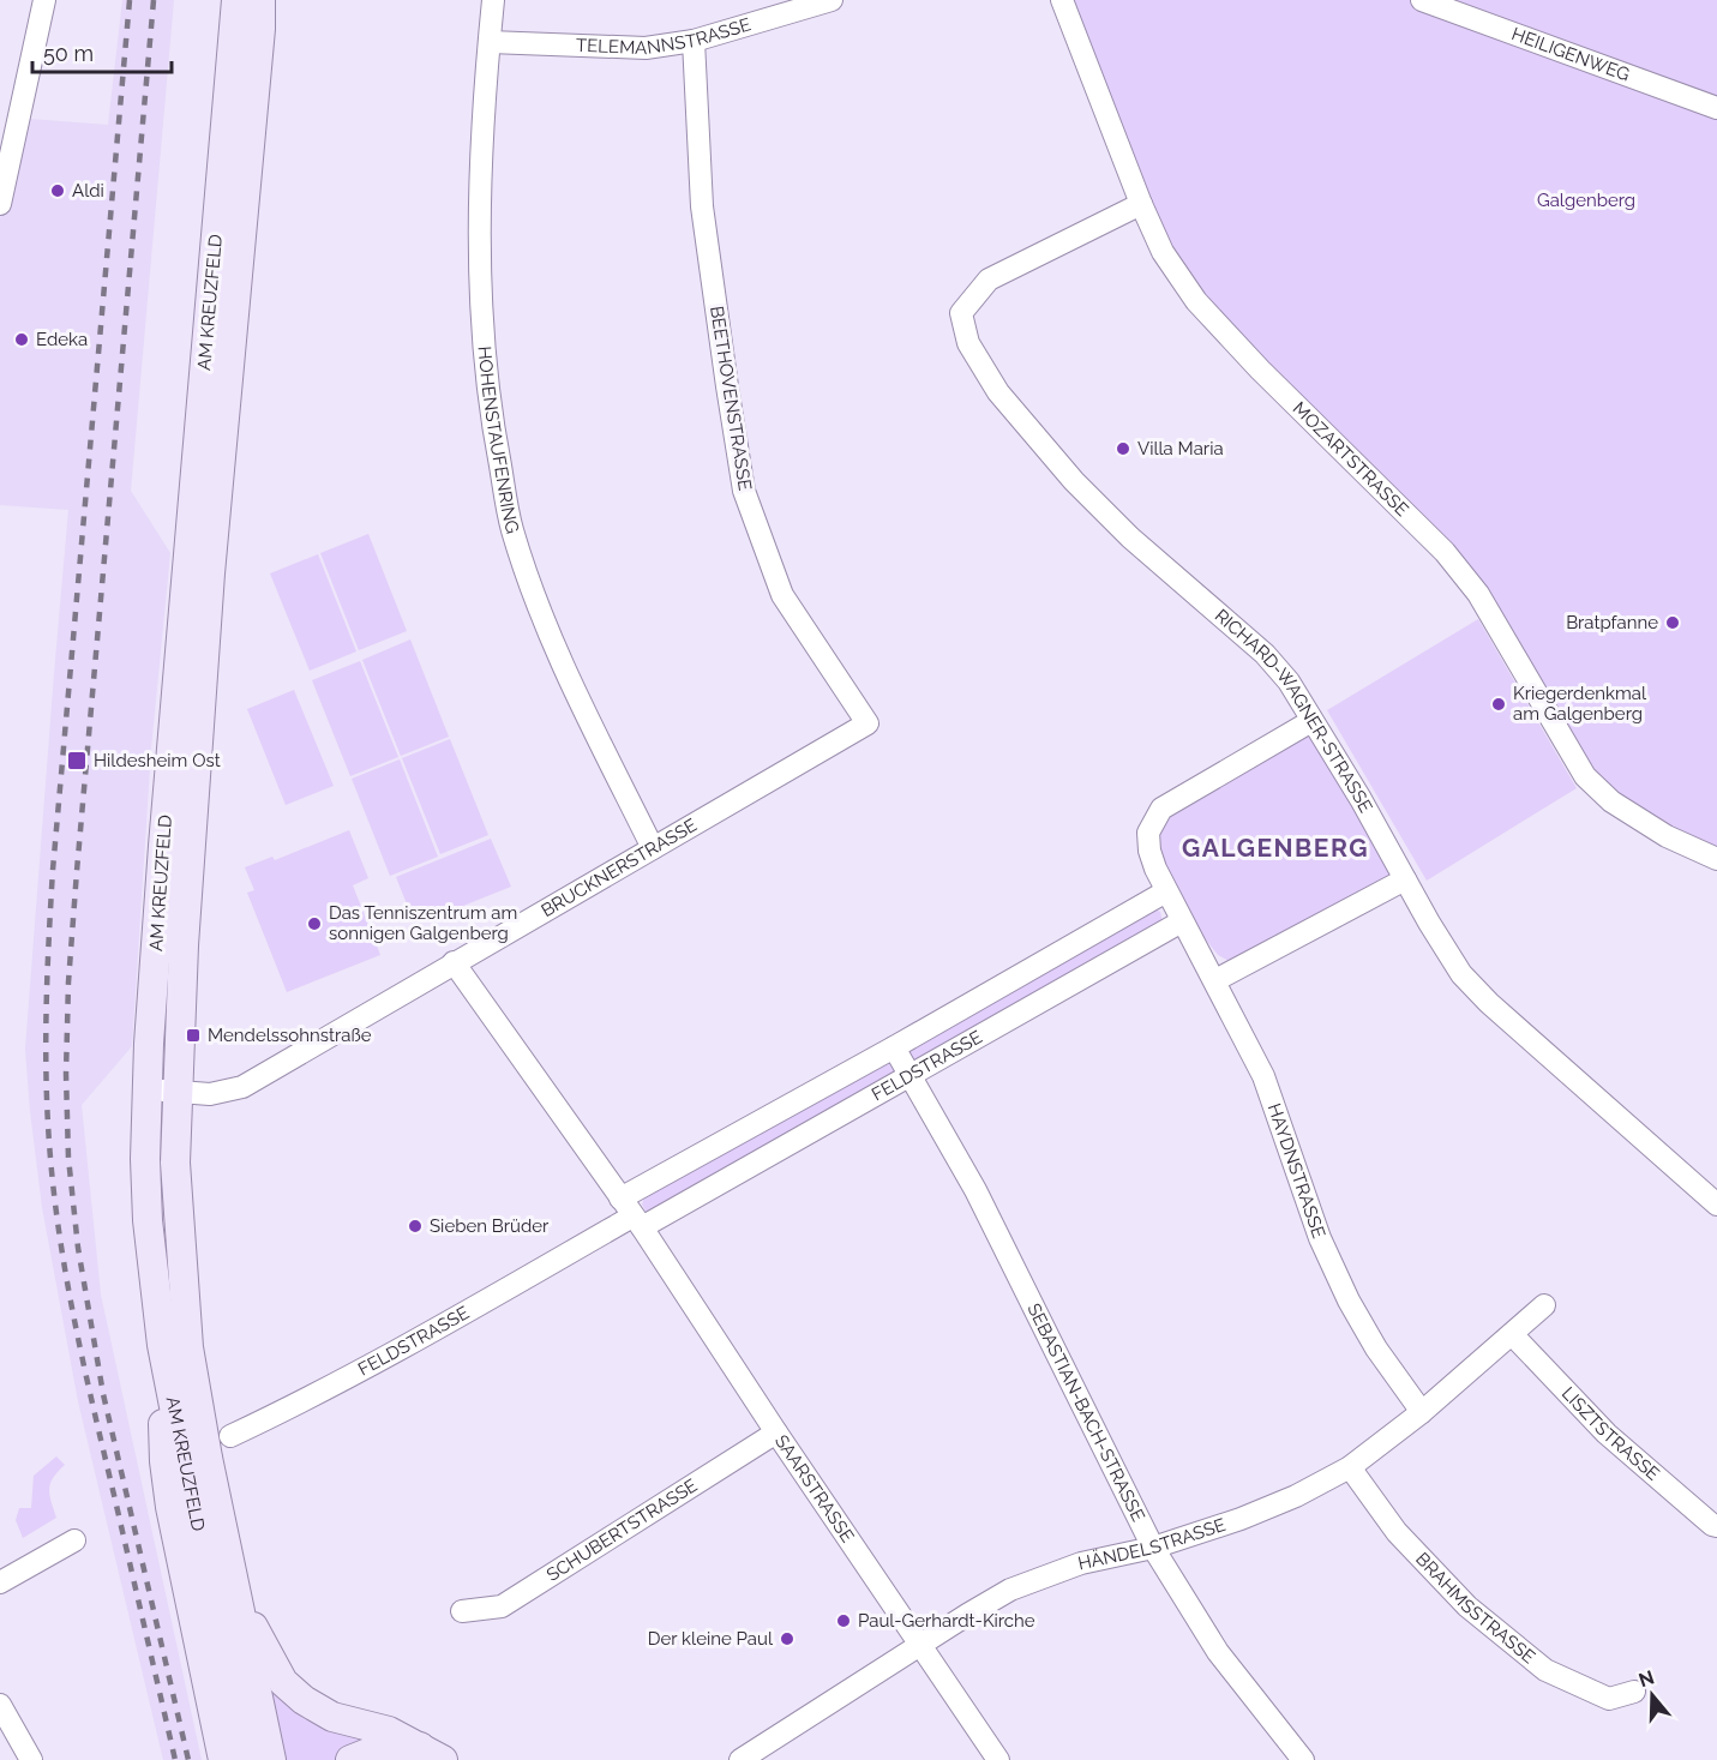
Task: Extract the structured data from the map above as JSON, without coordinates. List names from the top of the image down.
{
  "streets": {
    "main road": ["AM KREUZFELD"],
    "street": [
      "TELEMANNSTRASSE",
      "HEILIGENWEG",
      "BEETHOVENSTRASSE",
      "HOHENSTAUFENRING",
      "MOZARTSTRASSE",
      "RICHARD-WAGNER-STRASSE",
      "BRUCKNERSTRASSE",
      "FELDSTRASSE",
      "HAYDNSTRASSE",
      "SEBASTIAN-BACH-STRASSE",
      "LISZTSTRASSE",
      "SAARSTRASSE",
      "SCHUBERTSTRASSE",
      "HÄNDELSTRASSE",
      "BRAHMSSTRASSE"
    ]
  },
  "crossings": [
    ["TELEMANNSTRASSE", "BEETHOVENSTRASSE"],
    ["TELEMANNSTRASSE", "HOHENSTAUFENRING"],
    ["BEETHOVENSTRASSE", "BRUCKNERSTRASSE"],
    ["HOHENSTAUFENRING", "BRUCKNERSTRASSE"],
    ["MOZARTSTRASSE", "RICHARD-WAGNER-STRASSE"],
    ["FELDSTRASSE", "HAYDNSTRASSE"],
    ["FELDSTRASSE", "SEBASTIAN-BACH-STRASSE"],
    ["FELDSTRASSE", "SAARSTRASSE"],
    ["HAYDNSTRASSE", "HÄNDELSTRASSE"],
    ["SEBASTIAN-BACH-STRASSE", "HÄNDELSTRASSE"],
    ["LISZTSTRASSE", "HÄNDELSTRASSE"],
    ["SAARSTRASSE", "SCHUBERTSTRASSE"],
    ["SAARSTRASSE", "HÄNDELSTRASSE"],
    ["HÄNDELSTRASSE", "BRAHMSSTRASSE"]
  ],
  "districts": ["GALGENBERG"],
  "parks": ["Galgenberg"],
  "places": {
    "other": [
      "Aldi",
      "Edeka",
      "Villa Maria",
      "Bratpfanne",
      "Kriegerdenkmal am Galgenberg",
      "Das Tenniszentrum am sonnigen Galgenberg",
      "Sieben Brüder",
      "Paul-Gerhardt-Kirche",
      "Der kleine Paul"
    ],
    "transit": ["Hildesheim Ost", "Mendelssohnstraße"]
  },
  "scale_bar": "50 m",
  "north": "top"
}
